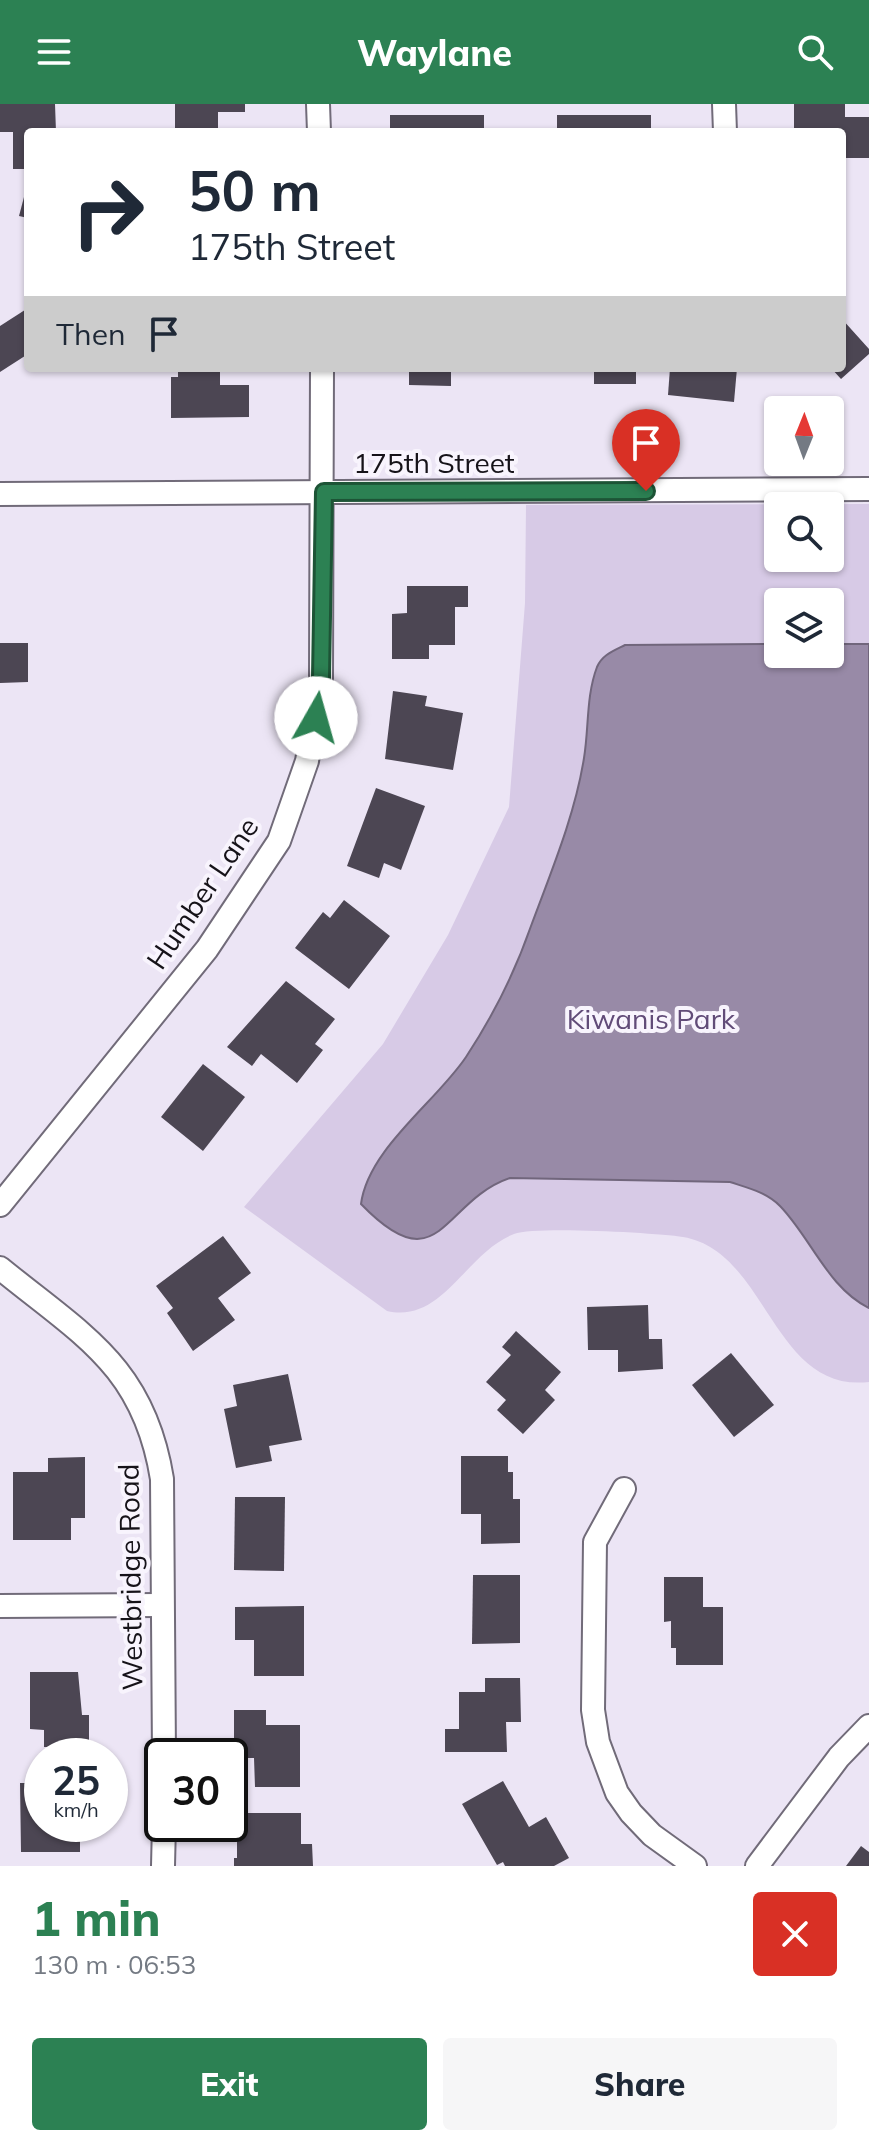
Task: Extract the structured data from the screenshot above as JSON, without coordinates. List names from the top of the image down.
{
  "streets": {
    "street": ["175th Street", "Humber Lane", "Westbridge Road"]
  },
  "crossings": [
    ["175th Street", "Humber Lane"]
  ],
  "parks": ["Kiwanis Park"],
  "north": "top",
  "page": {
    "header": "Waylane",
    "turn": ["50 m", "175th Street"],
    "then": "Then",
    "speed": "25 km/h",
    "limit": "30",
    "heading": ["1 min", "130 m · 06:53"],
    "buttons": ["Exit", "Share"]
  }
}
